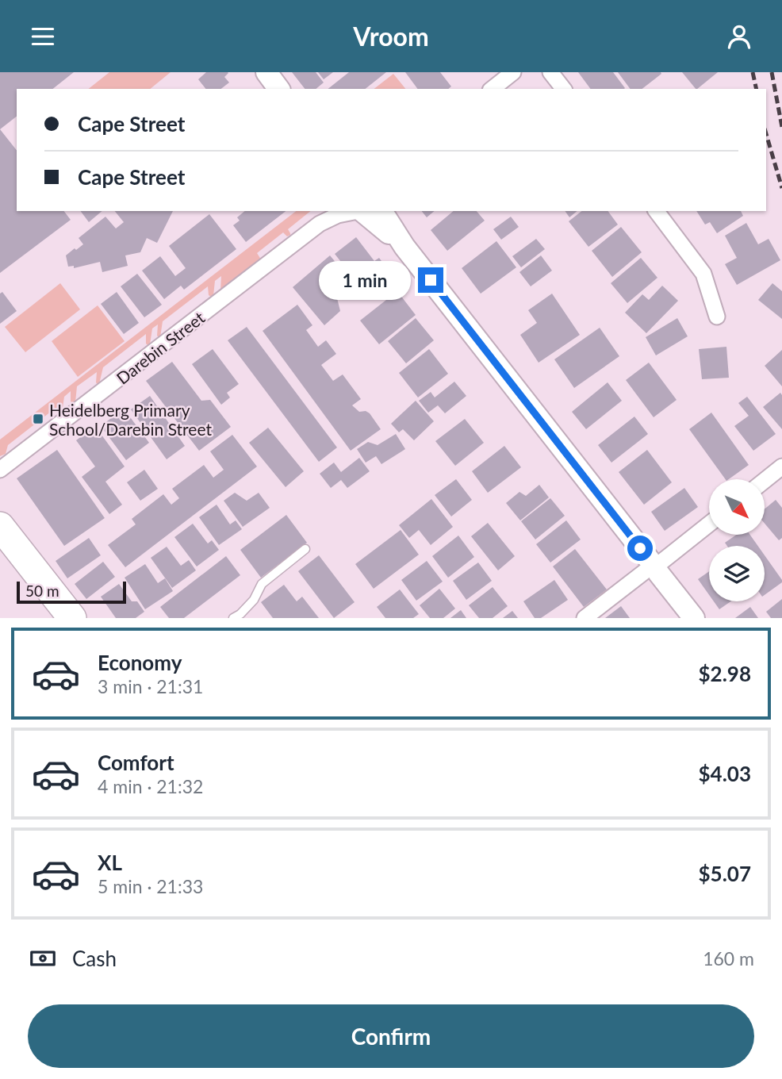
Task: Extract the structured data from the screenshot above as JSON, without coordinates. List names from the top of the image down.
{
  "streets": {
    "street": ["Darebin Street"]
  },
  "places": {
    "transit": ["Heidelberg Primary School/Darebin Street"]
  },
  "scale_bar": "50 m",
  "north": "bottom right",
  "page": {
    "header": "Vroom",
    "banner": ["Cape Street", "Cape Street"],
    "bubble": "1 min",
    "scale": "50 m",
    "list": [
      {
        "name": "Economy",
        "note": "3 min · 21:31",
        "value": "$2.98"
      },
      {
        "name": "Comfort",
        "note": "4 min · 21:32",
        "value": "$4.03"
      },
      {
        "name": "XL",
        "note": "5 min · 21:33",
        "value": "$5.07"
      }
    ],
    "pay": ["Cash", "160 m"],
    "buttons": "Confirm"
  }
}
